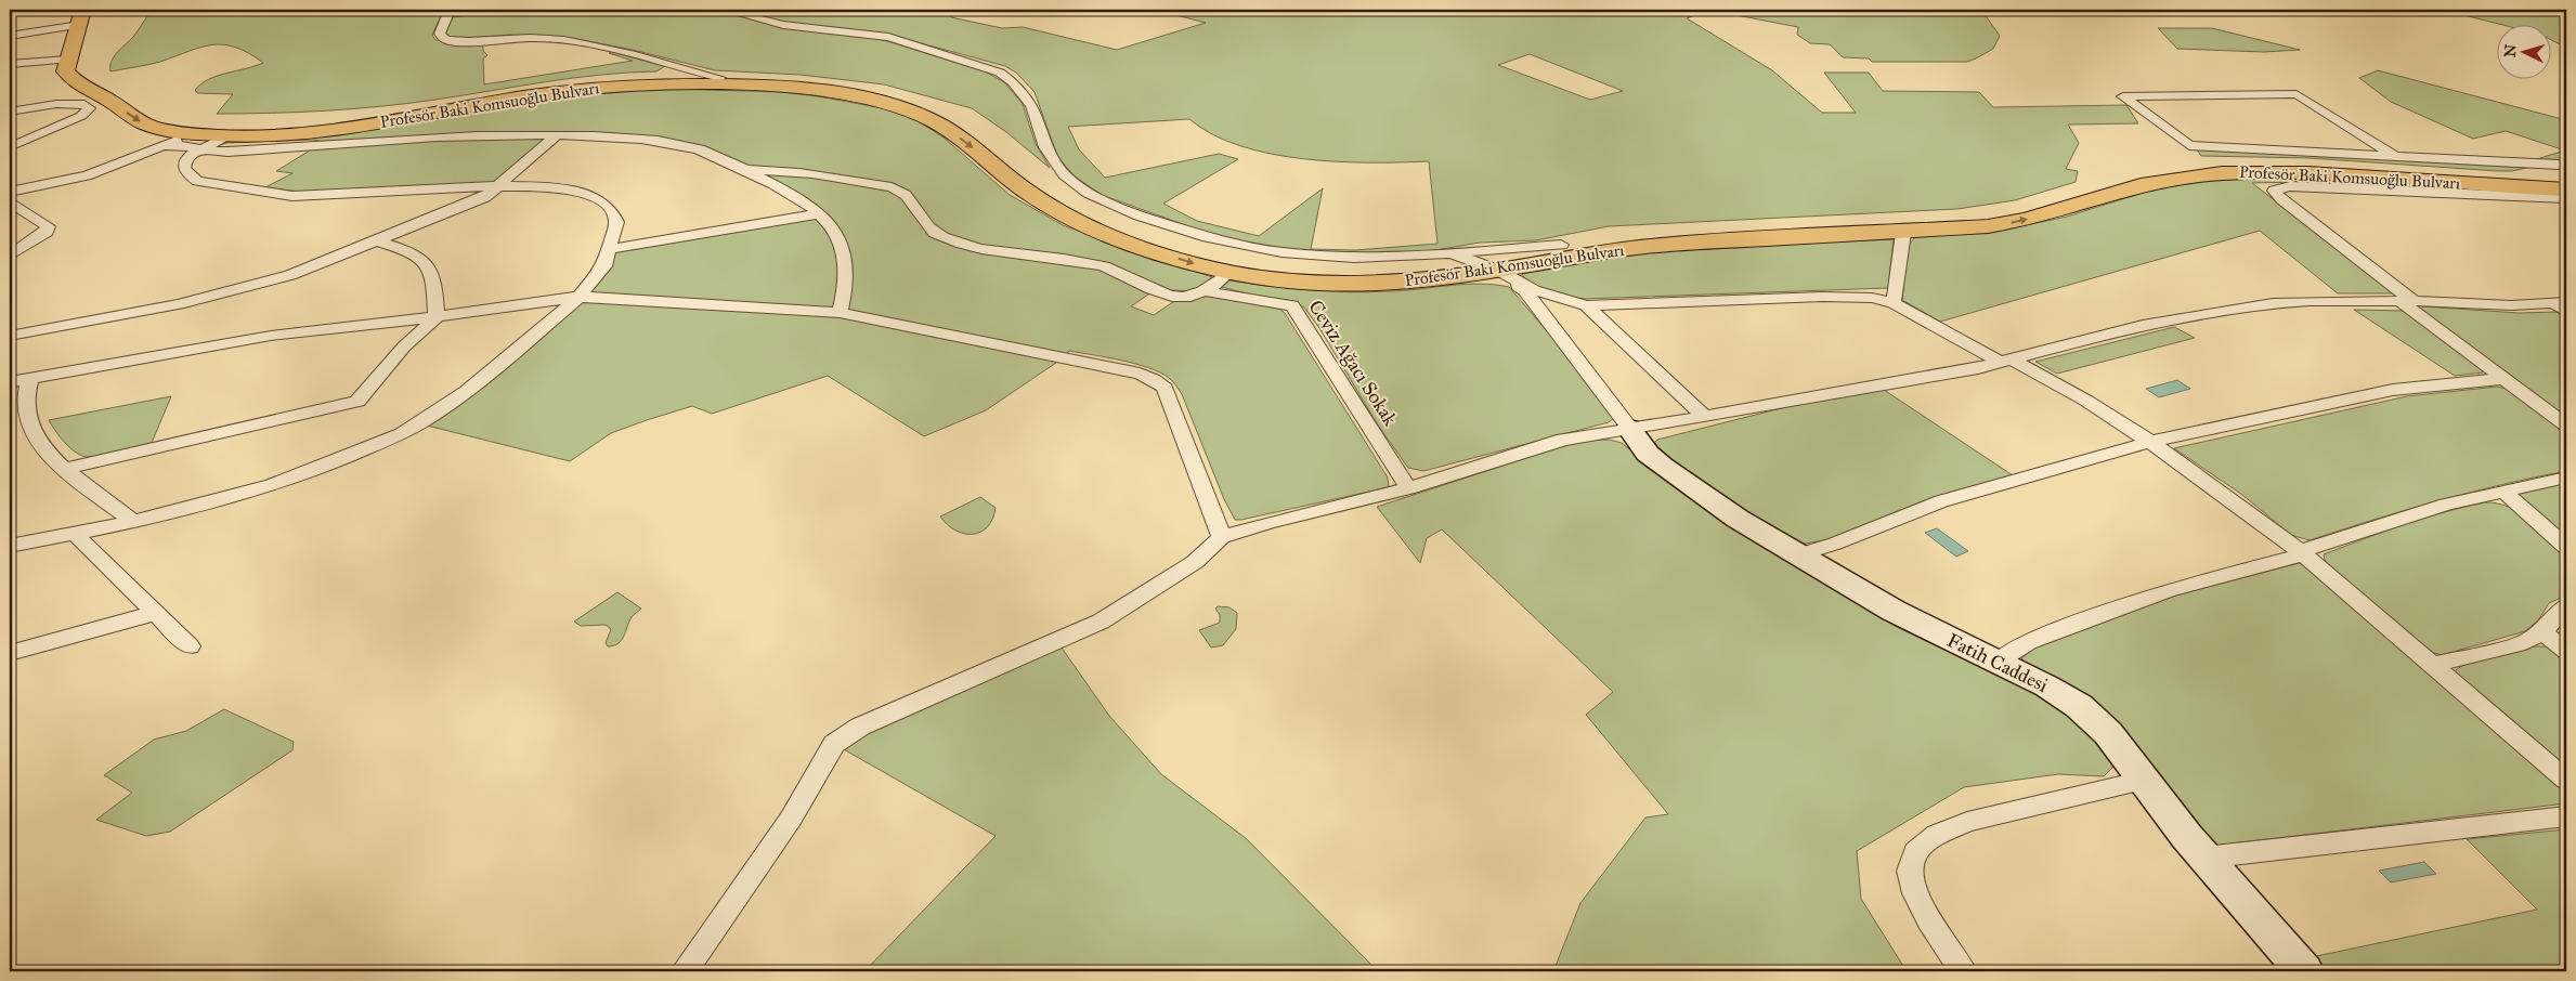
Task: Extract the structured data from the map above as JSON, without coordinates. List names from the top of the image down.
{
  "streets": {
    "main road": ["Profesör Baki Komsuoğlu Bulvarı"],
    "street": ["Ceviz Ağacı Sokak", "Fatih Caddesi"]
  },
  "north": "left"
}
